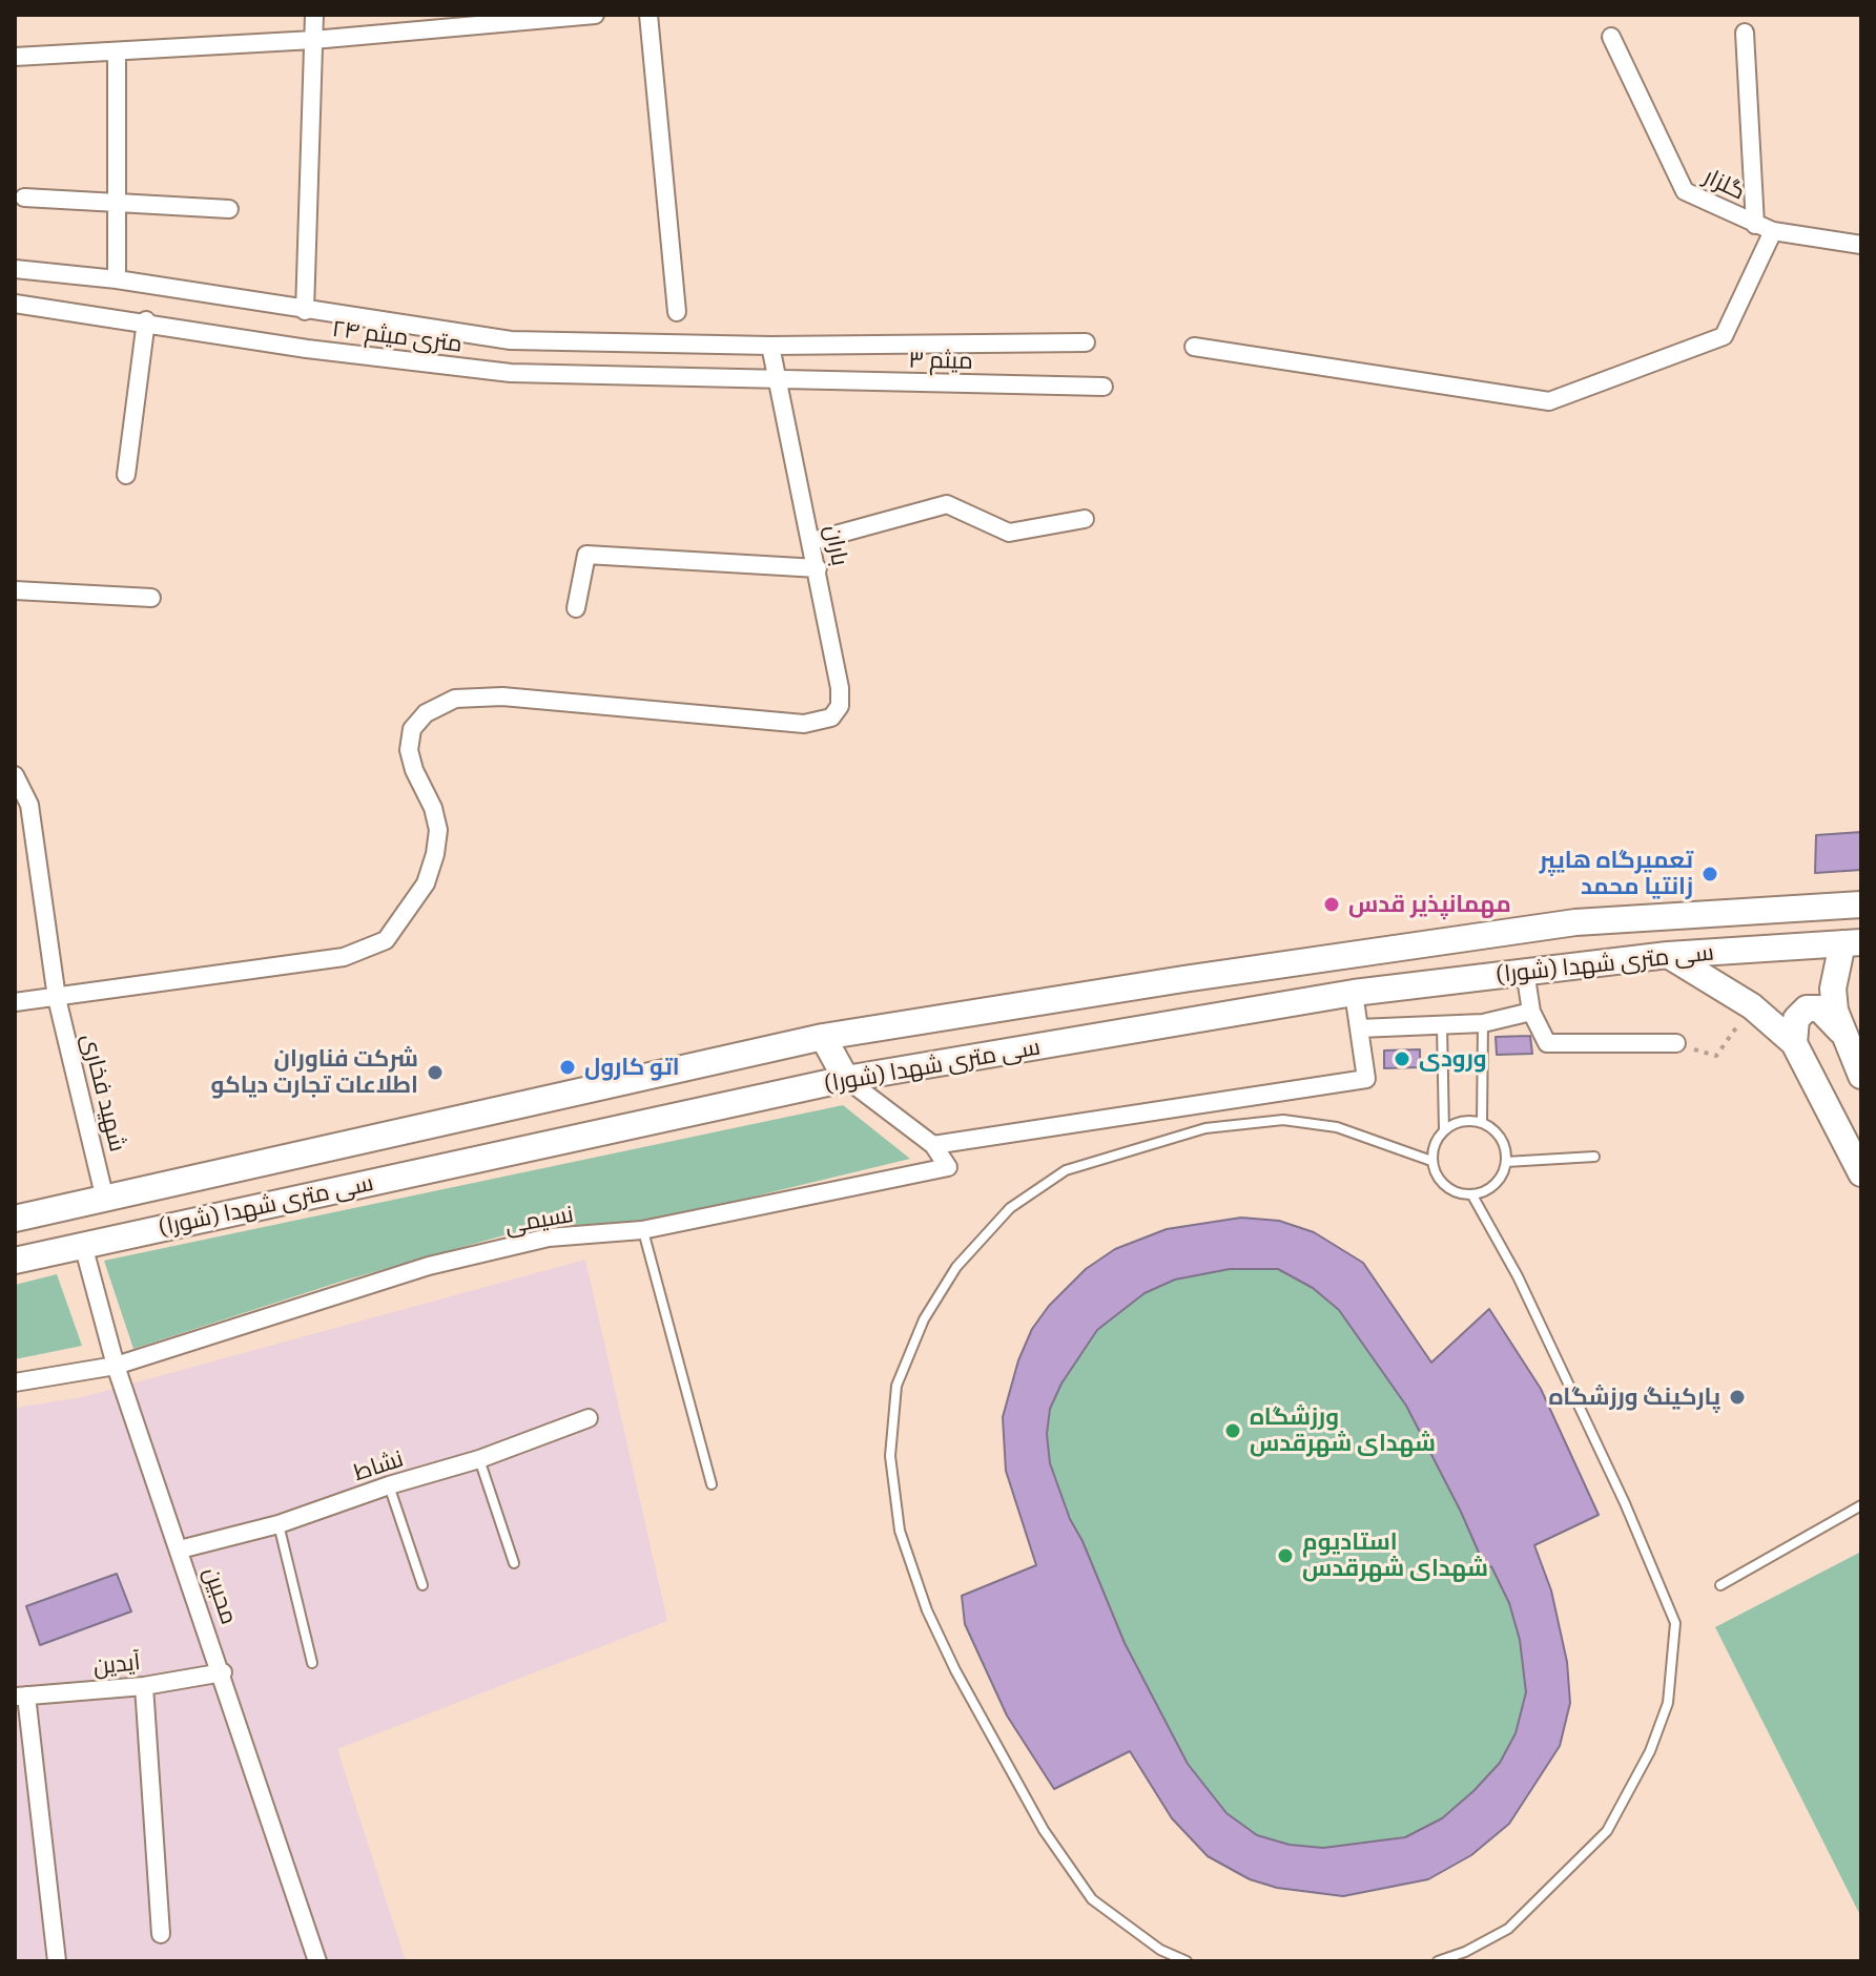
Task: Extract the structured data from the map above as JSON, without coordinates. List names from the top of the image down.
{
  "streets": {
    "main road": ["سی متری شهدا (شورا)"],
    "street": [
      "گلزار",
      "۲۴ متری میثم",
      "میثم ۳",
      "باران",
      "شهید فخاری",
      "نسیمی",
      "نشاط",
      "محبین",
      "آیدین"
    ]
  },
  "crossings": [
    ["۲۴ متری میثم", "میثم ۳"],
    ["۲۴ متری میثم", "باران"],
    ["میثم ۳", "باران"],
    ["باران", "شهید فخاری"],
    ["سی متری شهدا (شورا)", "شهید فخاری"],
    ["سی متری شهدا (شورا)", "محبین"],
    ["نسیمی", "محبین"],
    ["نشاط", "محبین"],
    ["محبین", "آیدین"]
  ],
  "places": [
    "تعمیرگاه هایپر زانتیا محمد",
    "مهمانپذیر قدس",
    "ورودی",
    "اتو کارول",
    "شرکت فناوران اطلاعات تجارت دیاکو",
    "پارکینگ ورزشگاه",
    "ورزشگاه شهدای شهرقدس",
    "استادیوم شهدای شهرقدس"
  ]
}
